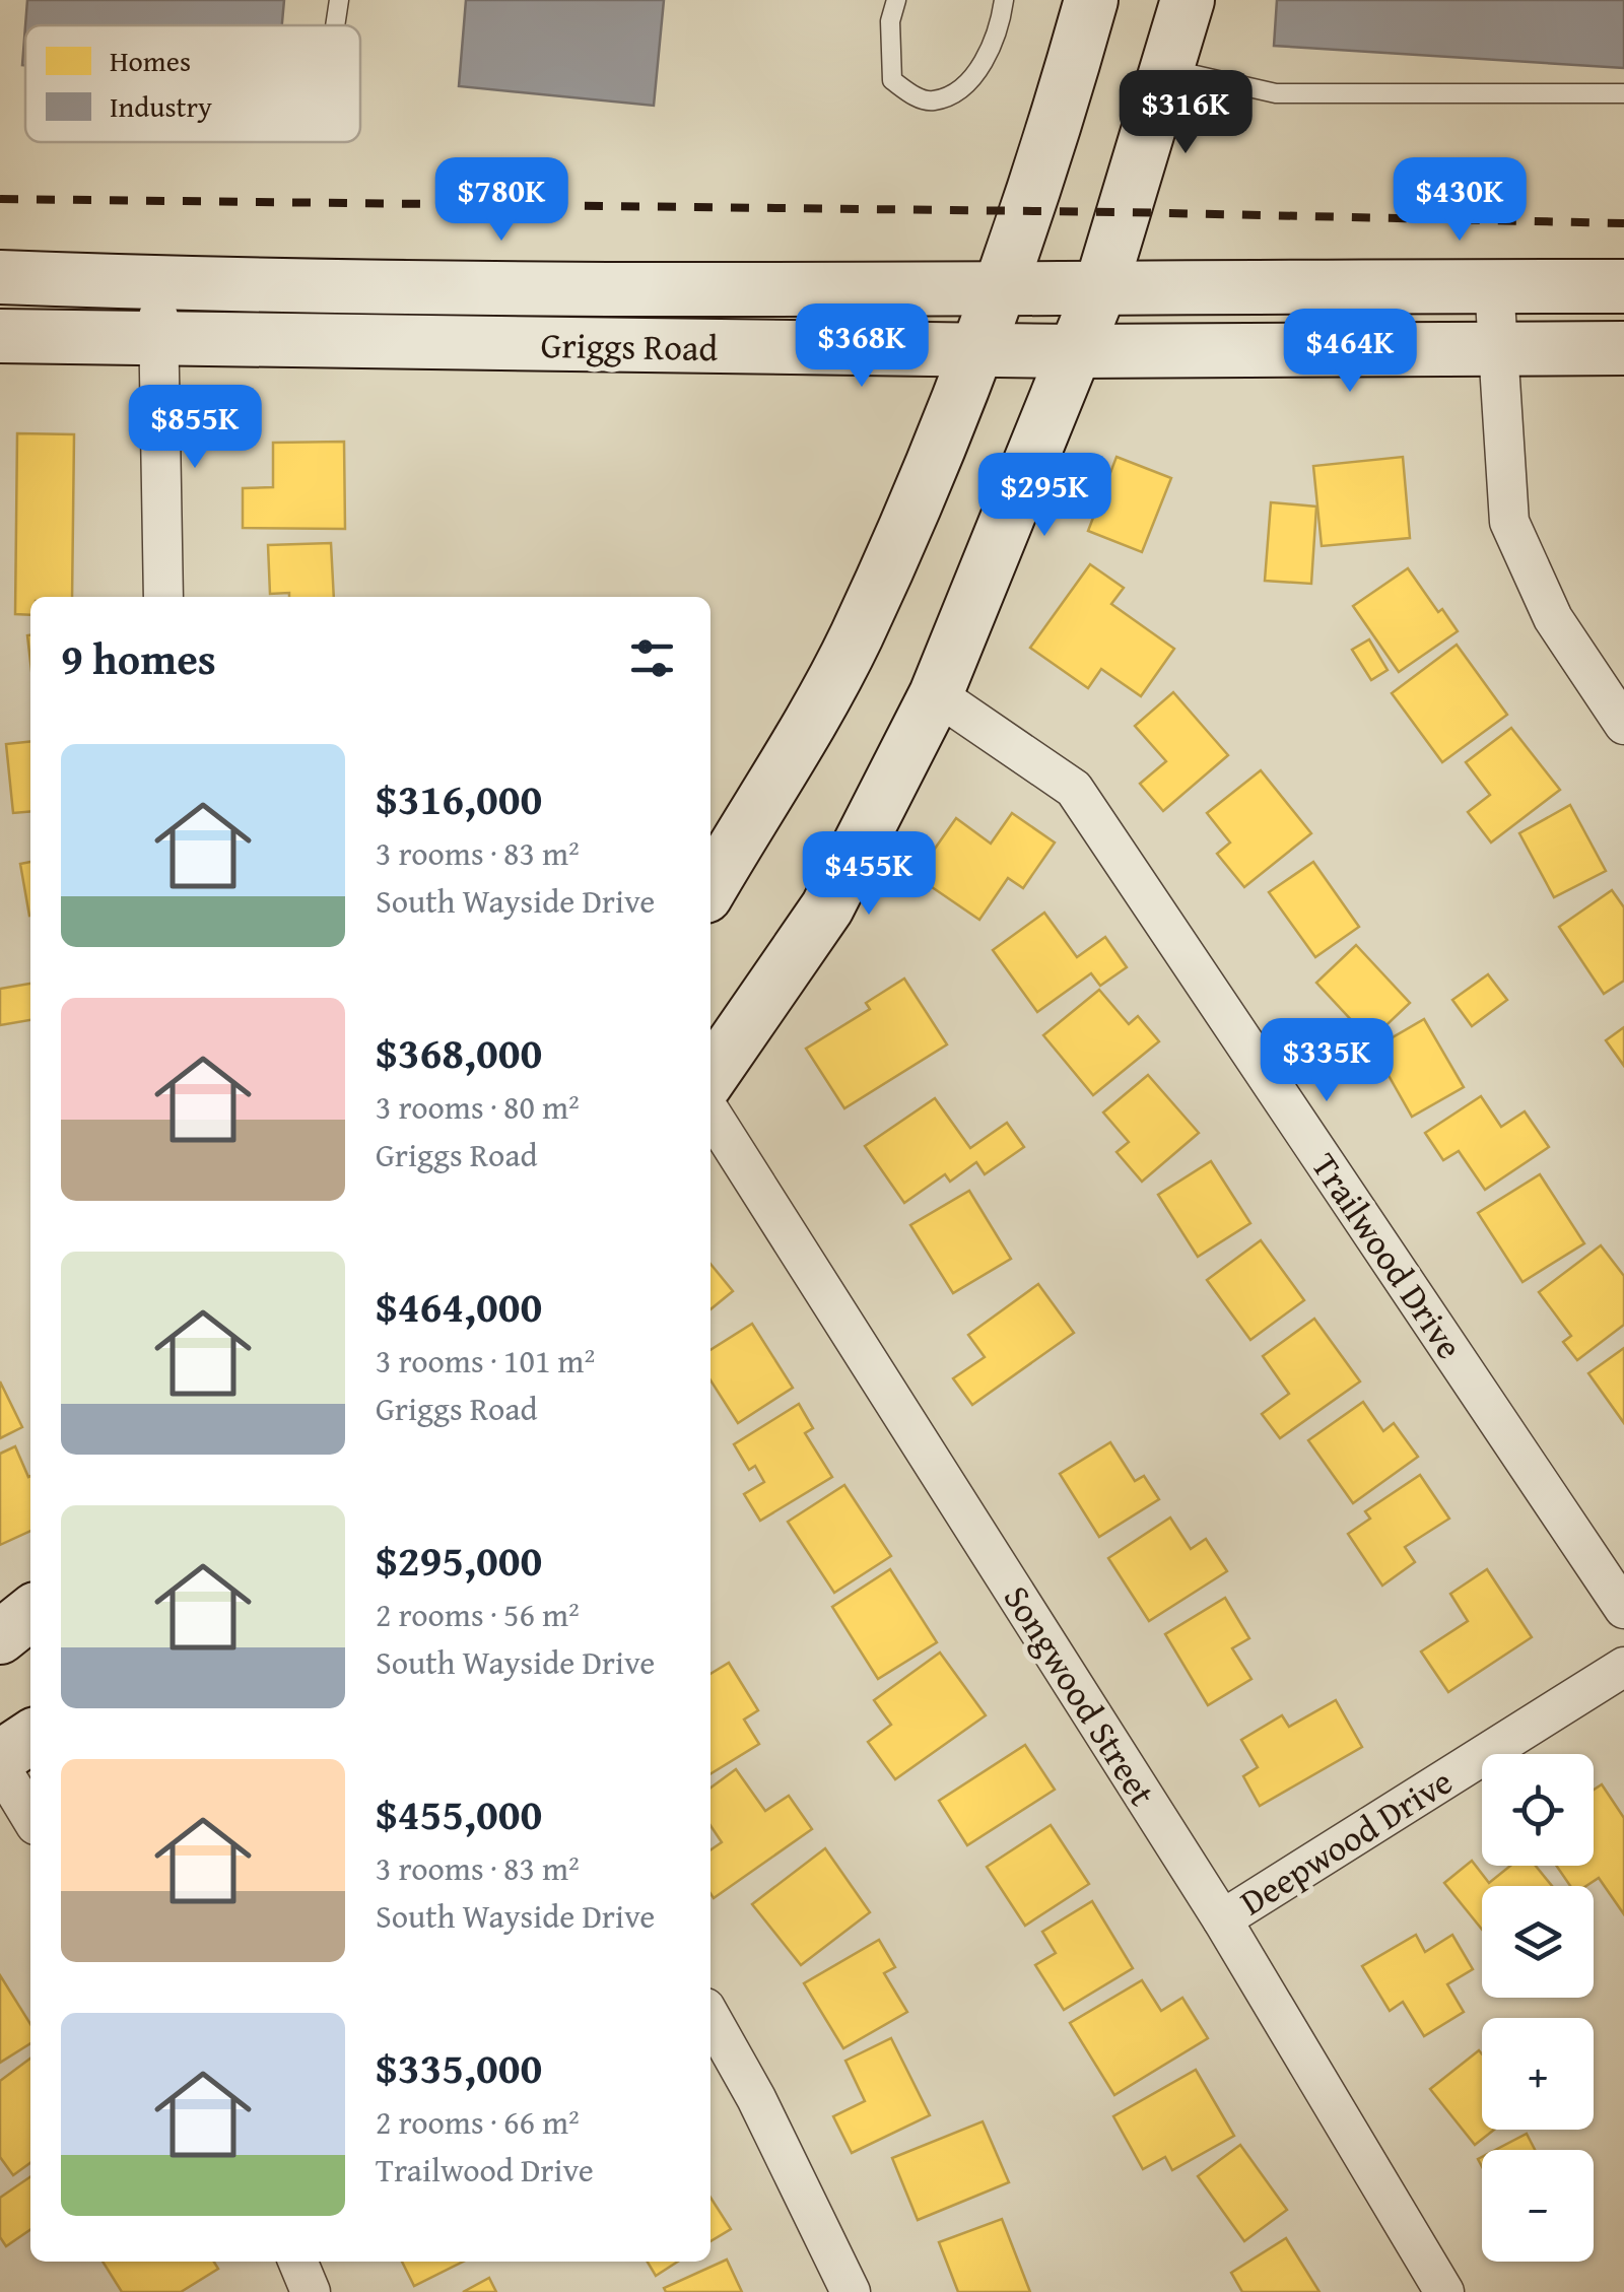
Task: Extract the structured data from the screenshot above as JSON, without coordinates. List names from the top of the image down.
{
  "streets": {
    "main road": ["Griggs Road"],
    "street": ["Trailwood Drive", "Songwood Street", "Deepwood Drive"]
  },
  "crossings": [
    ["Songwood Street", "Deepwood Drive"]
  ],
  "legend": ["Homes", "Industry"],
  "page": {
    "price": [
      "$316K",
      "$780K",
      "$430K",
      "$368K",
      "$464K",
      "$855K",
      "$295K",
      "$455K",
      "$335K"
    ],
    "heading": "9 homes",
    "list": [
      {
        "name": "$316,000",
        "note": "3 rooms · 83 m² · South Wayside Drive"
      },
      {
        "name": "$368,000",
        "note": "3 rooms · 80 m² · Griggs Road"
      },
      {
        "name": "$464,000",
        "note": "3 rooms · 101 m² · Griggs Road"
      },
      {
        "name": "$295,000",
        "note": "2 rooms · 56 m² · South Wayside Drive"
      },
      {
        "name": "$455,000",
        "note": "3 rooms · 83 m² · South Wayside Drive"
      },
      {
        "name": "$335,000",
        "note": "2 rooms · 66 m² · Trailwood Drive"
      }
    ],
    "map_buttons": ["+", "−"]
  }
}
